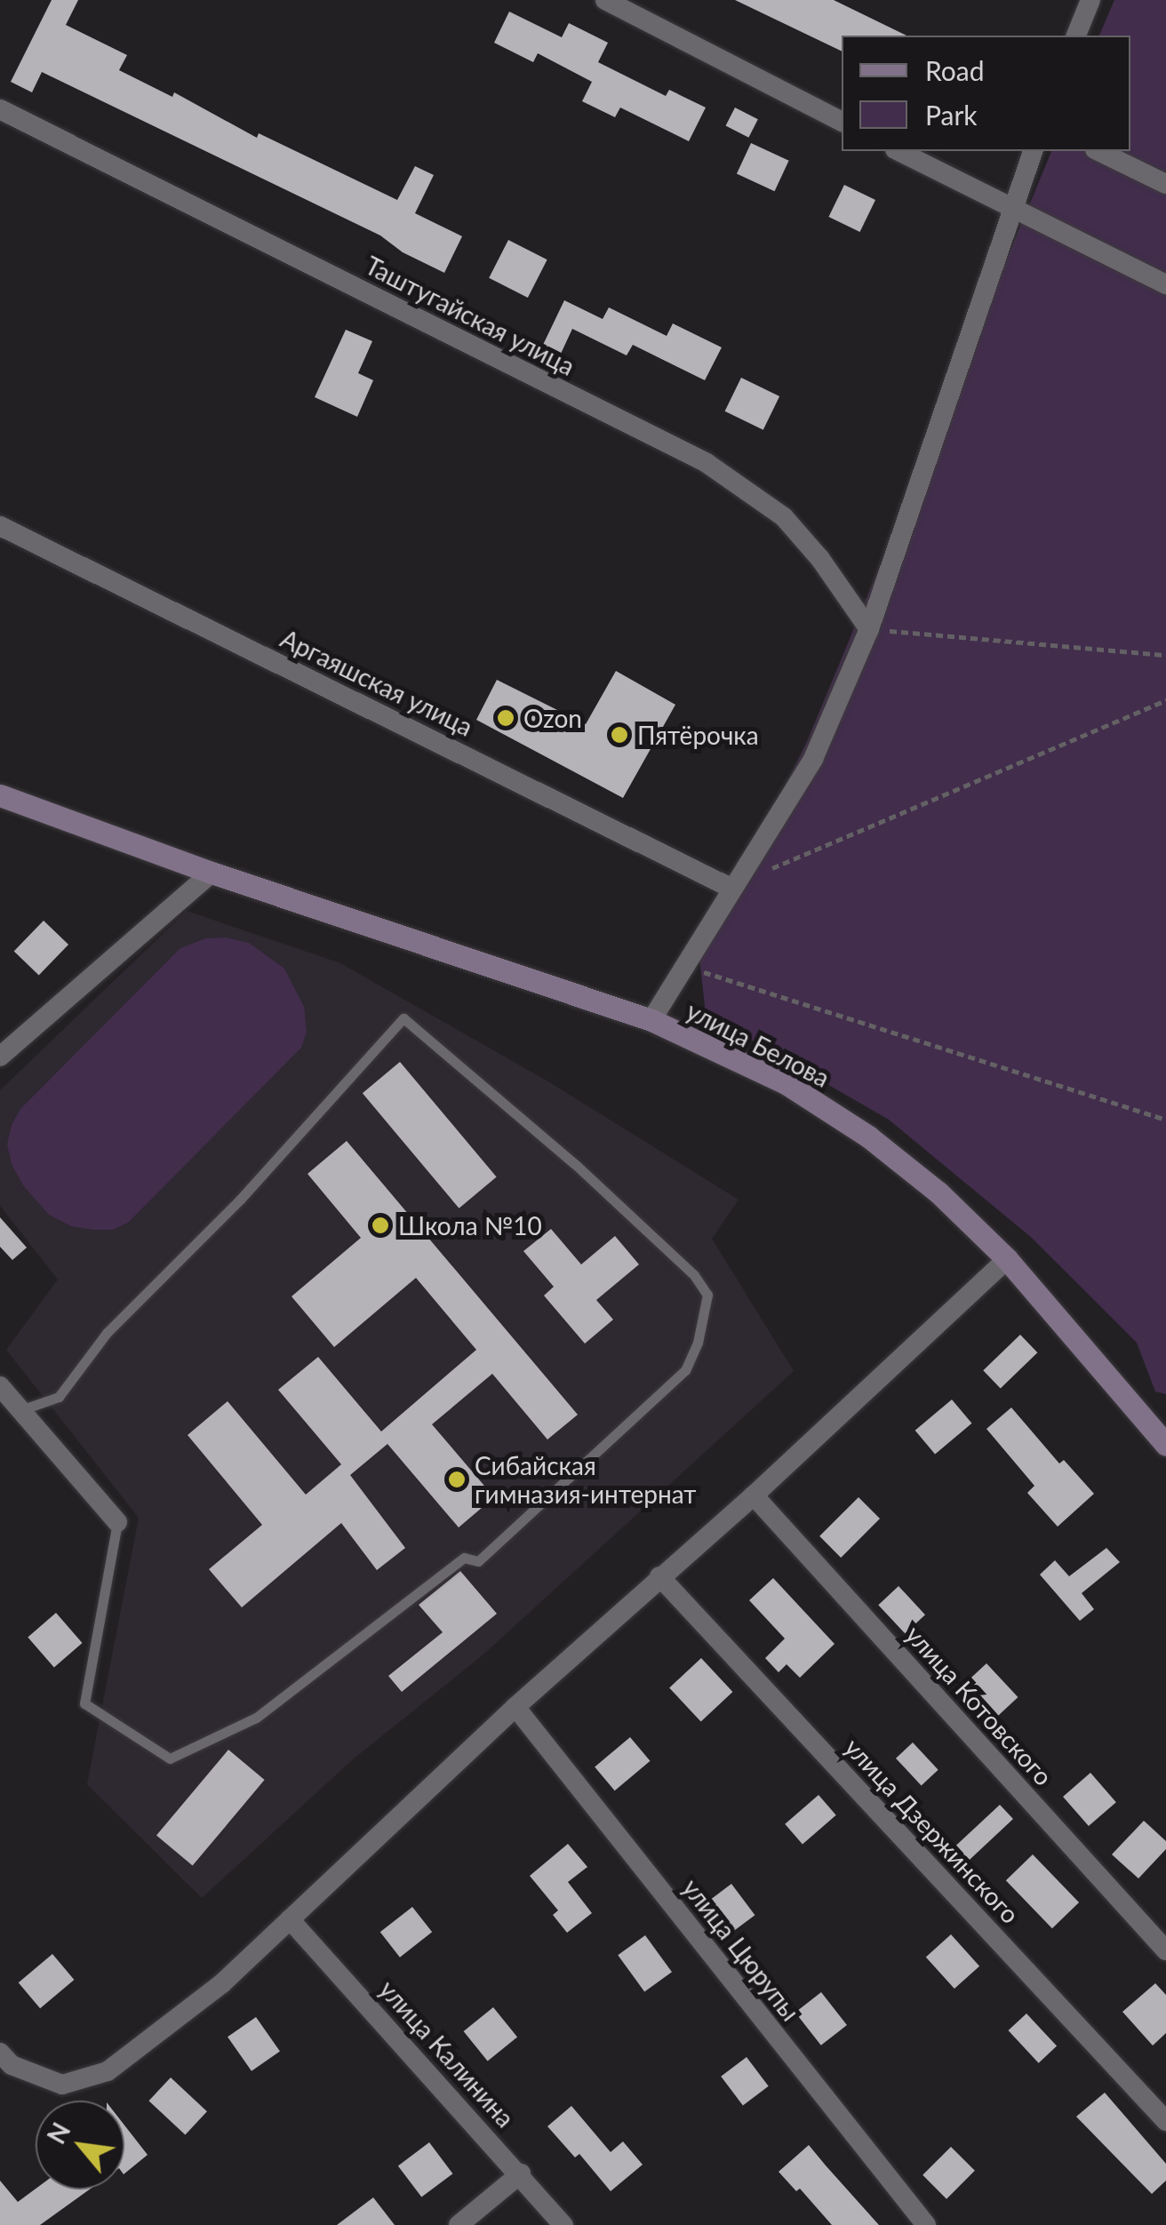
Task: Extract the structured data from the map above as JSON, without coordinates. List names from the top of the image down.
{
  "streets": {
    "main road": ["улица Белова"],
    "street": [
      "Таштугайская улица",
      "Аргаяшская улица",
      "улица Котовского",
      "улица Дзержинского",
      "улица Цюрупы",
      "улица Калинина"
    ]
  },
  "places": [
    "Ozon",
    "Пятёрочка",
    "Школа №10",
    "Сибайская гимназия-интернат"
  ],
  "legend": ["Road", "Park"],
  "north": "top left"
}
